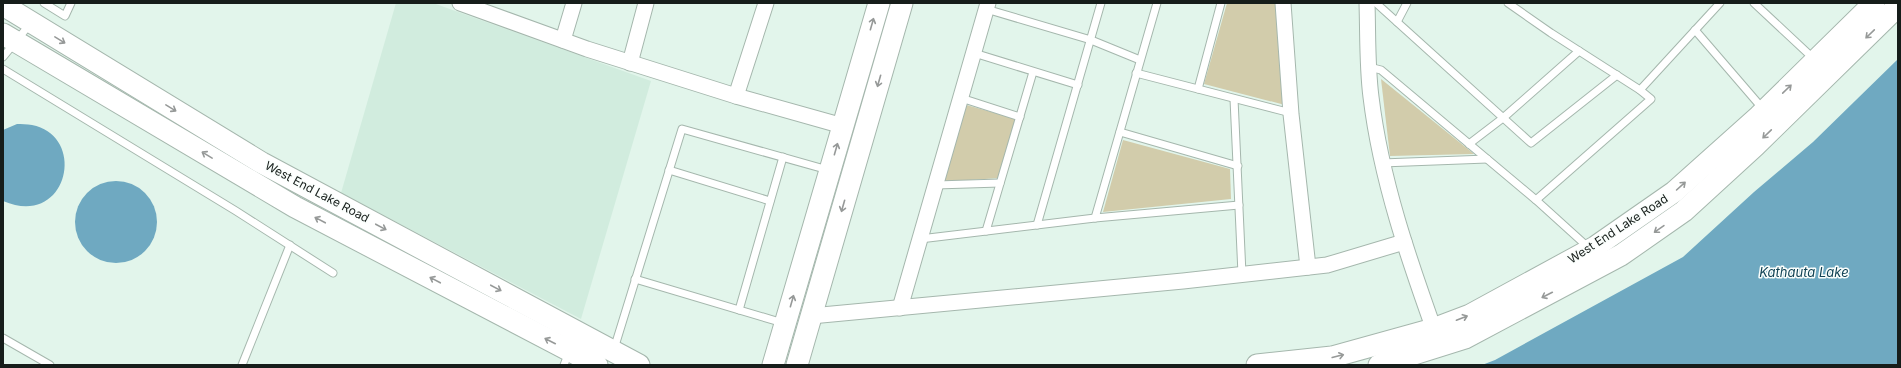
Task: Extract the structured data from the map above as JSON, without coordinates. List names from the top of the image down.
{
  "streets": {
    "street": ["West End Lake Road"]
  },
  "water": ["Kathauta Lake"]
}
